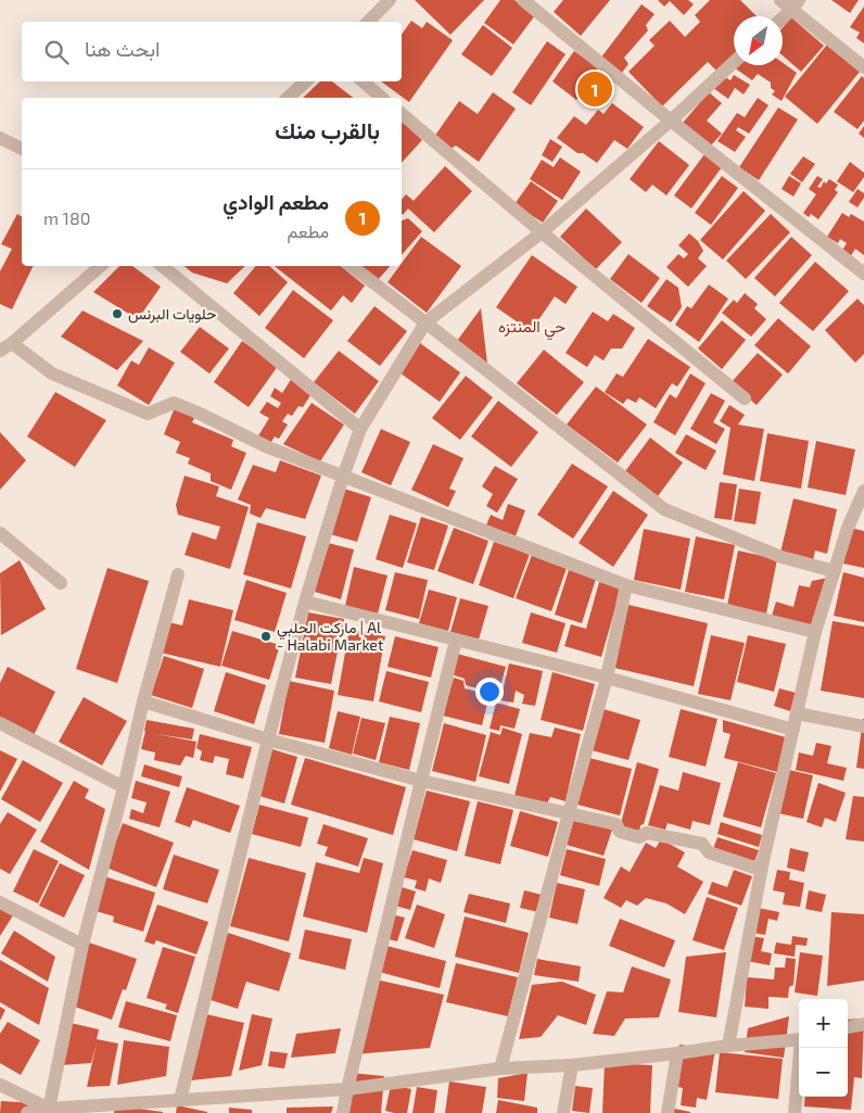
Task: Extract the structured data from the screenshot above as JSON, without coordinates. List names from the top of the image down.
{
  "districts": ["حي المنتزه"],
  "places": ["حلويات البرنس", "ماركت الحلبي | Al - Halabi Market"],
  "north": "bottom left",
  "page": {
    "search": "ابحث هنا",
    "pins": "1",
    "heading": "بالقرب منك",
    "list": [
      {
        "mark": "1",
        "name": "مطعم الوادي",
        "note": "مطعم",
        "value": "180 m"
      }
    ],
    "map_buttons": ["+", "−"]
  }
}
